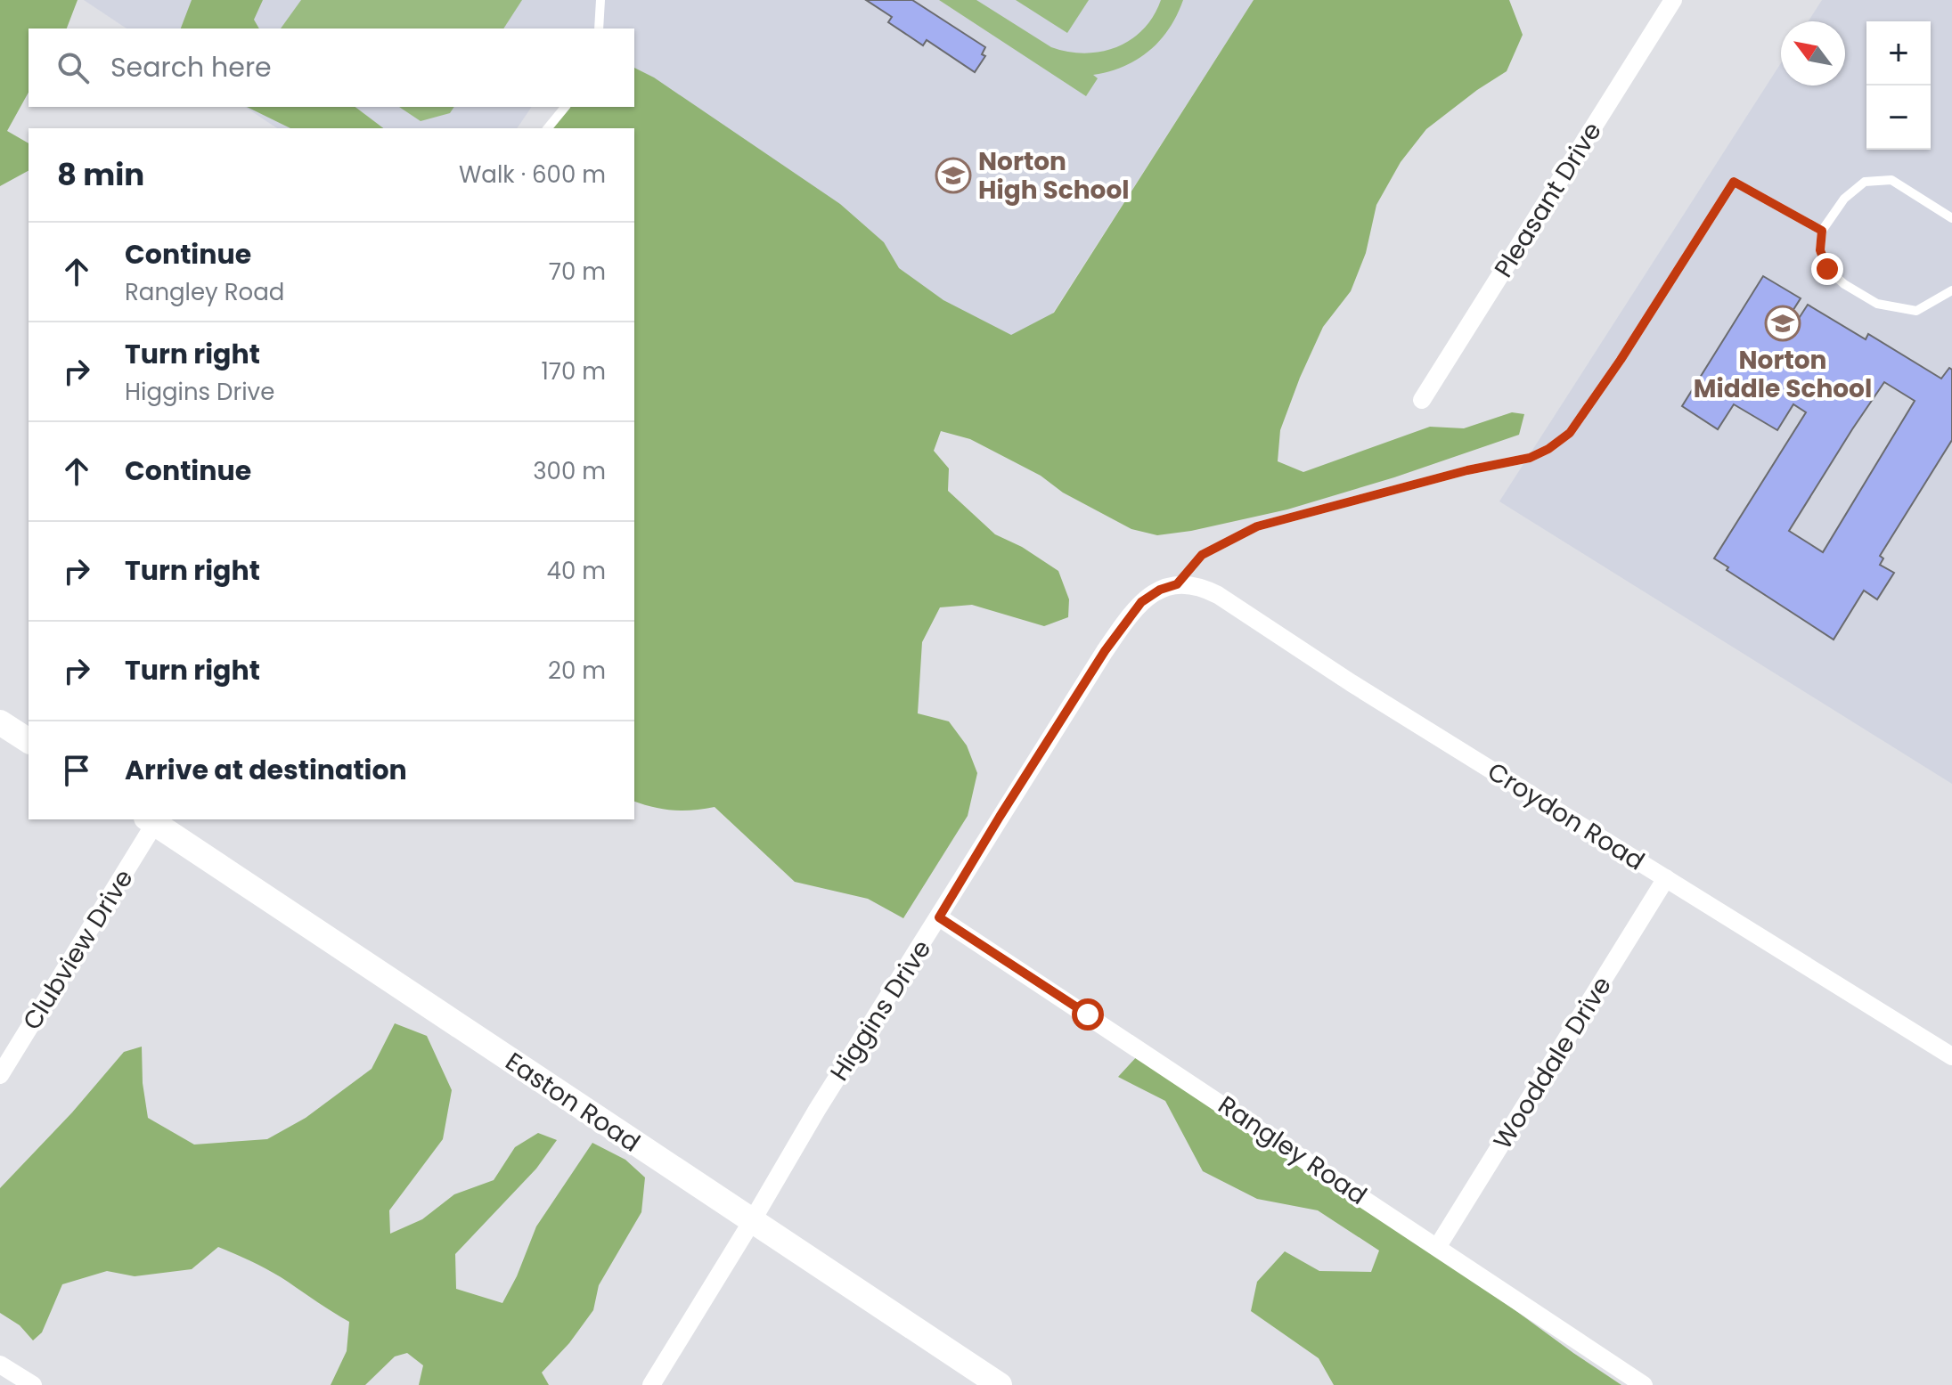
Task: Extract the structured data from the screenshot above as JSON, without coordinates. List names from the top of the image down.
{
  "streets": {
    "street": [
      "Pleasant Drive",
      "Croydon Road",
      "Clubview Drive",
      "Higgins Drive",
      "Wooddale Drive",
      "Easton Road",
      "Rangley Road"
    ]
  },
  "crossings": [
    ["Croydon Road", "Higgins Drive"],
    ["Croydon Road", "Wooddale Drive"],
    ["Clubview Drive", "Easton Road"],
    ["Higgins Drive", "Easton Road"],
    ["Higgins Drive", "Rangley Road"],
    ["Wooddale Drive", "Rangley Road"]
  ],
  "places": {
    "school or university": ["Norton High School", "Norton Middle School"]
  },
  "north": "top left",
  "page": {
    "map_buttons": ["+", "−"],
    "search": "Search here",
    "heading": ["8 min", "Walk · 600 m"],
    "list": [
      ["Continue", "Rangley Road", "70 m"],
      ["Turn right", "Higgins Drive", "170 m"],
      ["Continue", "300 m"],
      ["Turn right", "40 m"],
      ["Turn right", "20 m"],
      "Arrive at destination"
    ]
  }
}
